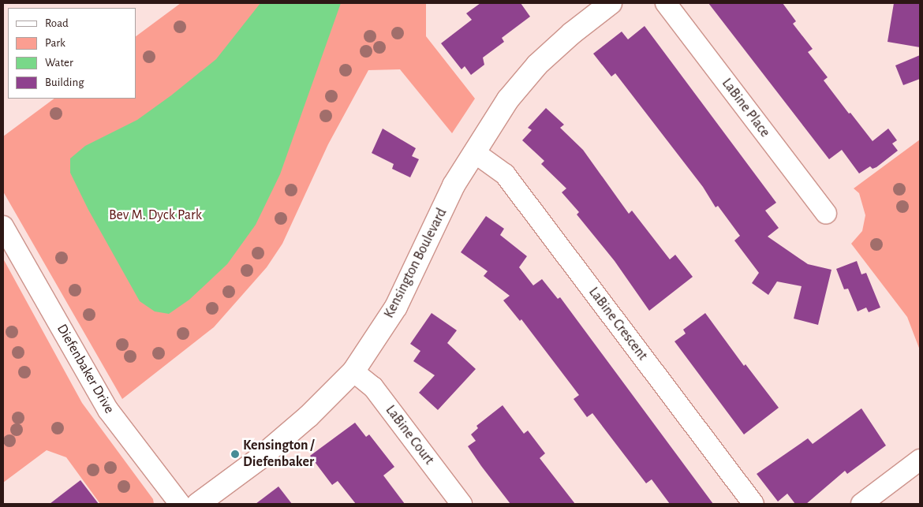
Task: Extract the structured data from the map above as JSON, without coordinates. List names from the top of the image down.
{
  "streets": {
    "main road": ["Kensington Boulevard"],
    "street": [
      "LaBine Place",
      "LaBine Crescent",
      "Diefenbaker Drive",
      "LaBine Court"
    ]
  },
  "crossings": [
    ["Kensington Boulevard", "LaBine Crescent"],
    ["Kensington Boulevard", "LaBine Court"]
  ],
  "parks": ["Bev M. Dyck Park"],
  "places": ["Kensington / Diefenbaker"],
  "legend": [
    "Road",
    "Park",
    "Water",
    "Building"
  ]
}
